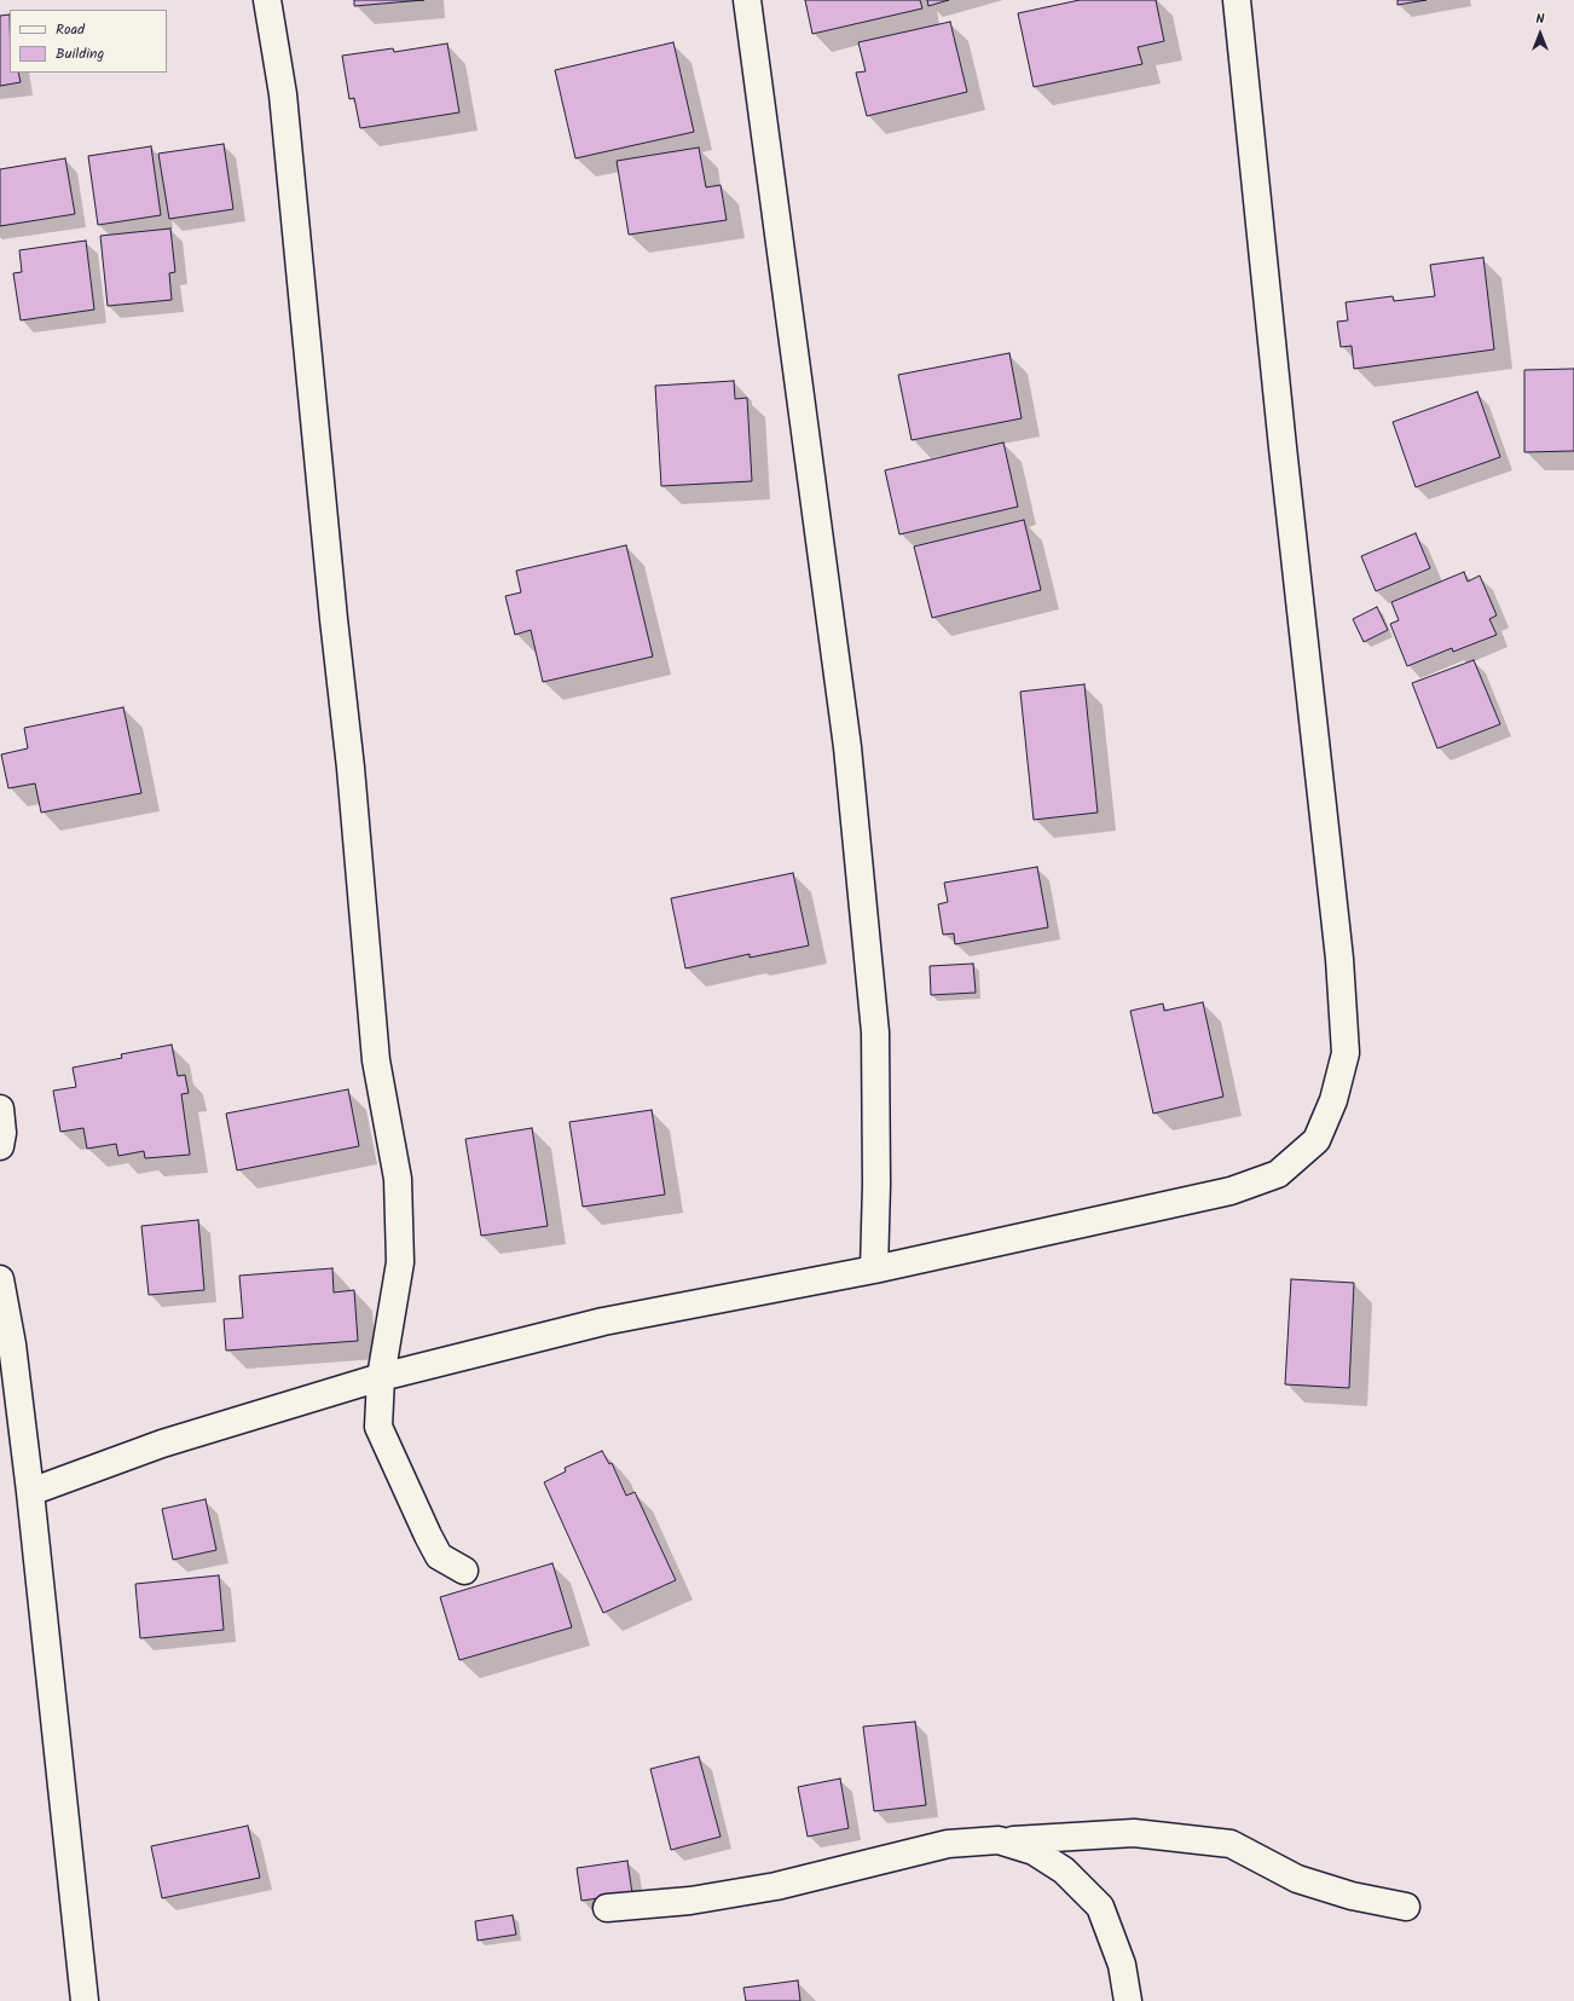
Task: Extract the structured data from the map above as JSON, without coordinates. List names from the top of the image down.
{
  "legend": ["Road", "Building"],
  "north": "top"
}
